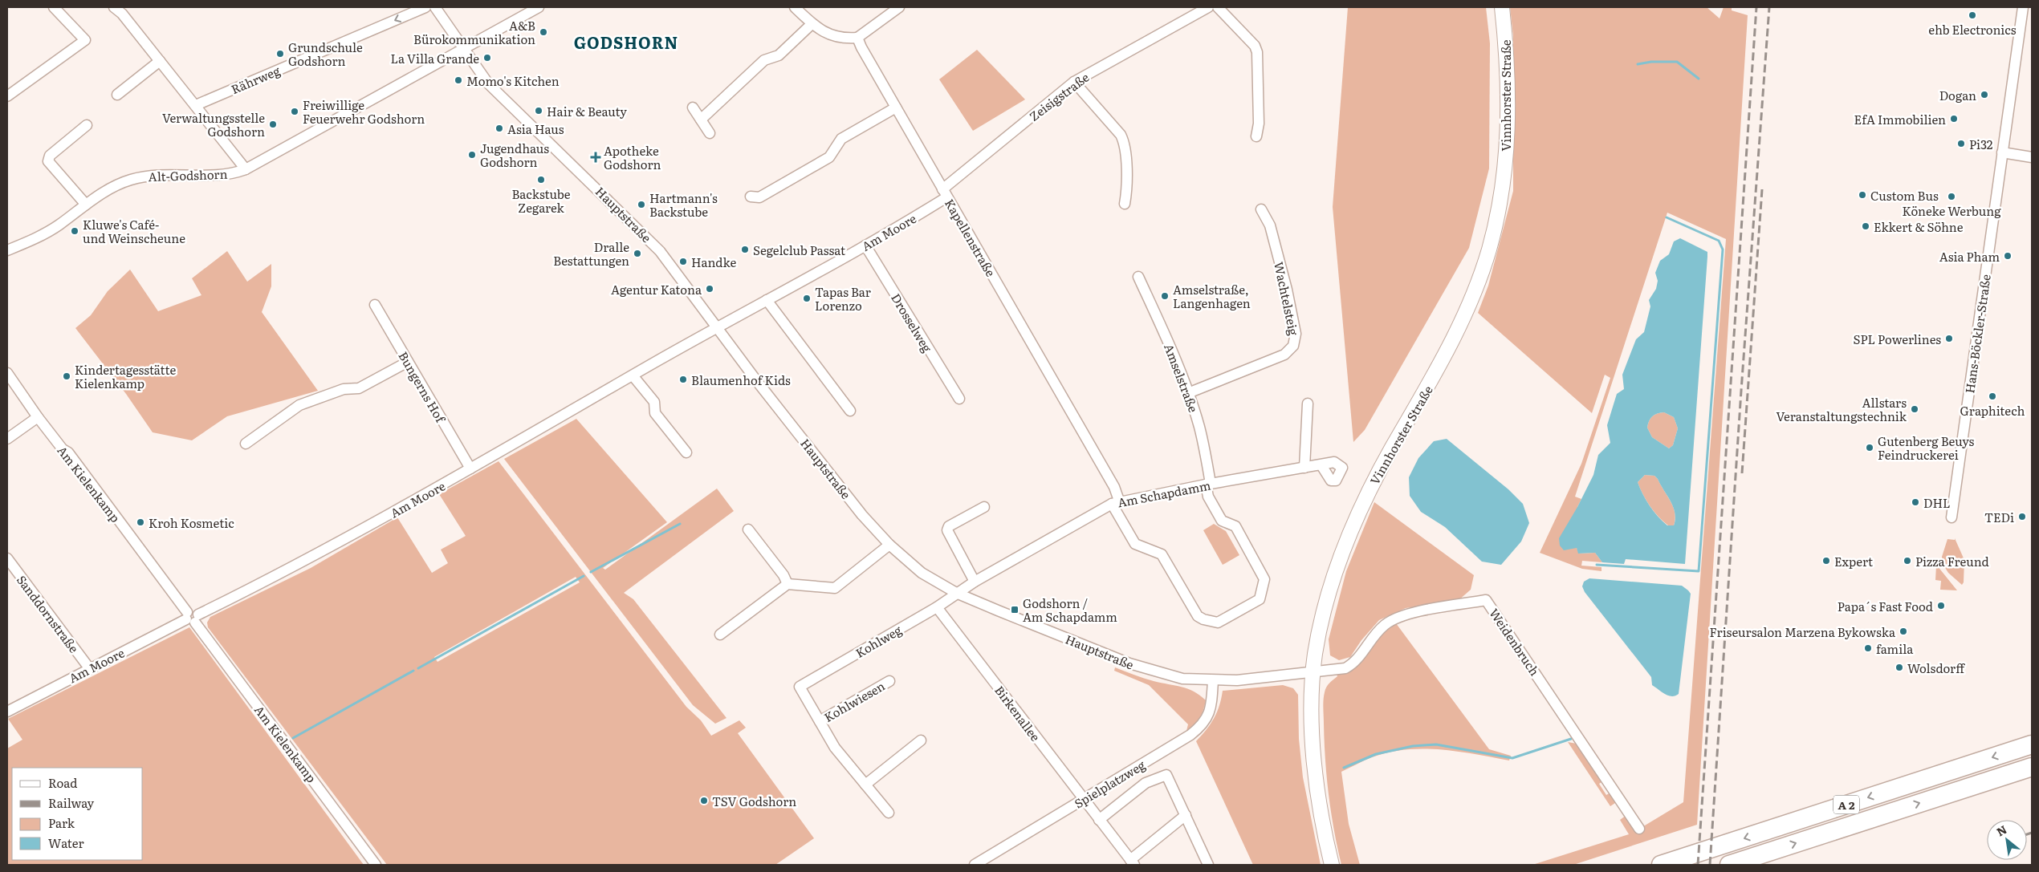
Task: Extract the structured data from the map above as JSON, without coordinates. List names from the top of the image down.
{
  "streets": {
    "highway": ["A 2"],
    "street": [
      "Rährweg",
      "Vinnhorster Straße",
      "Zeisigstraße",
      "Alt-Godshorn",
      "Hauptstraße",
      "Am Moore",
      "Kapellenstraße",
      "Wachtelsteig",
      "Drosselweg",
      "Hans-Böckler-Straße",
      "Amselstraße",
      "Bungerns Hof",
      "Am Kielenkamp",
      "Am Schapdamm",
      "Sanddornstraße",
      "Kohlweg",
      "Weidenbruch",
      "Kohlwiesen",
      "Birkenallee",
      "Spielplatzweg"
    ]
  },
  "crossings": [
    ["Vinnhorster Straße", "Hauptstraße"],
    ["Vinnhorster Straße", "Weidenbruch"],
    ["Zeisigstraße", "Am Moore"],
    ["Zeisigstraße", "Kapellenstraße"],
    ["Alt-Godshorn", "Hauptstraße"],
    ["Hauptstraße", "Am Moore"],
    ["Hauptstraße", "Am Schapdamm"],
    ["Hauptstraße", "Kohlweg"],
    ["Hauptstraße", "Weidenbruch"],
    ["Hauptstraße", "Spielplatzweg"],
    ["Am Moore", "Kapellenstraße"],
    ["Am Moore", "Drosselweg"],
    ["Am Moore", "Bungerns Hof"],
    ["Am Moore", "Am Kielenkamp"],
    ["Am Moore", "Sanddornstraße"],
    ["Kapellenstraße", "Amselstraße"],
    ["Kapellenstraße", "Am Schapdamm"],
    ["Wachtelsteig", "Amselstraße"],
    ["Amselstraße", "Am Schapdamm"],
    ["Am Schapdamm", "Kohlweg"],
    ["Kohlweg", "Kohlwiesen"],
    ["Kohlweg", "Birkenallee"],
    ["Birkenallee", "Spielplatzweg"]
  ],
  "one_way": ["Rährweg"],
  "districts": ["GODSHORN"],
  "places": {
    "other": [
      "ehb Electronics",
      "A&B Bürokommunikation",
      "Grundschule Godshorn",
      "La Villa Grande",
      "Momo's Kitchen",
      "Dogan",
      "Hair & Beauty",
      "Freiwillige Feuerwehr Godshorn",
      "EfA Immobilien",
      "Verwaltungsstelle Godshorn",
      "Asia Haus",
      "Pi32",
      "Jugendhaus Godshorn",
      "Backstube Zegarek",
      "Custom Bus",
      "Köneke Werbung",
      "Hartmann's Backstube",
      "Ekkert & Söhne",
      "Kluwe's Café- und Weinscheune",
      "Segelclub Passat",
      "Dralle Bestattungen",
      "Asia Pham",
      "Handke",
      "Agentur Katona",
      "Amselstraße, Langenhagen",
      "Tapas Bar Lorenzo",
      "SPL Powerlines",
      "Kindertagesstätte Kielenkamp",
      "Blaumenhof Kids",
      "Graphitech",
      "Allstars Veranstaltungstechnik",
      "Gutenberg Beuys Feindruckerei",
      "DHL",
      "TEDi",
      "Kroh Kosmetic",
      "Expert",
      "Pizza Freund",
      "Papa´s Fast Food",
      "Friseursalon Marzena Bykowska",
      "famila",
      "Wolsdorff",
      "TSV Godshorn"
    ],
    "health": ["Apotheke Godshorn"],
    "transit": ["Godshorn / Am Schapdamm"]
  },
  "legend": [
    "Road",
    "Railway",
    "Park",
    "Water"
  ],
  "north": "top left"
}
